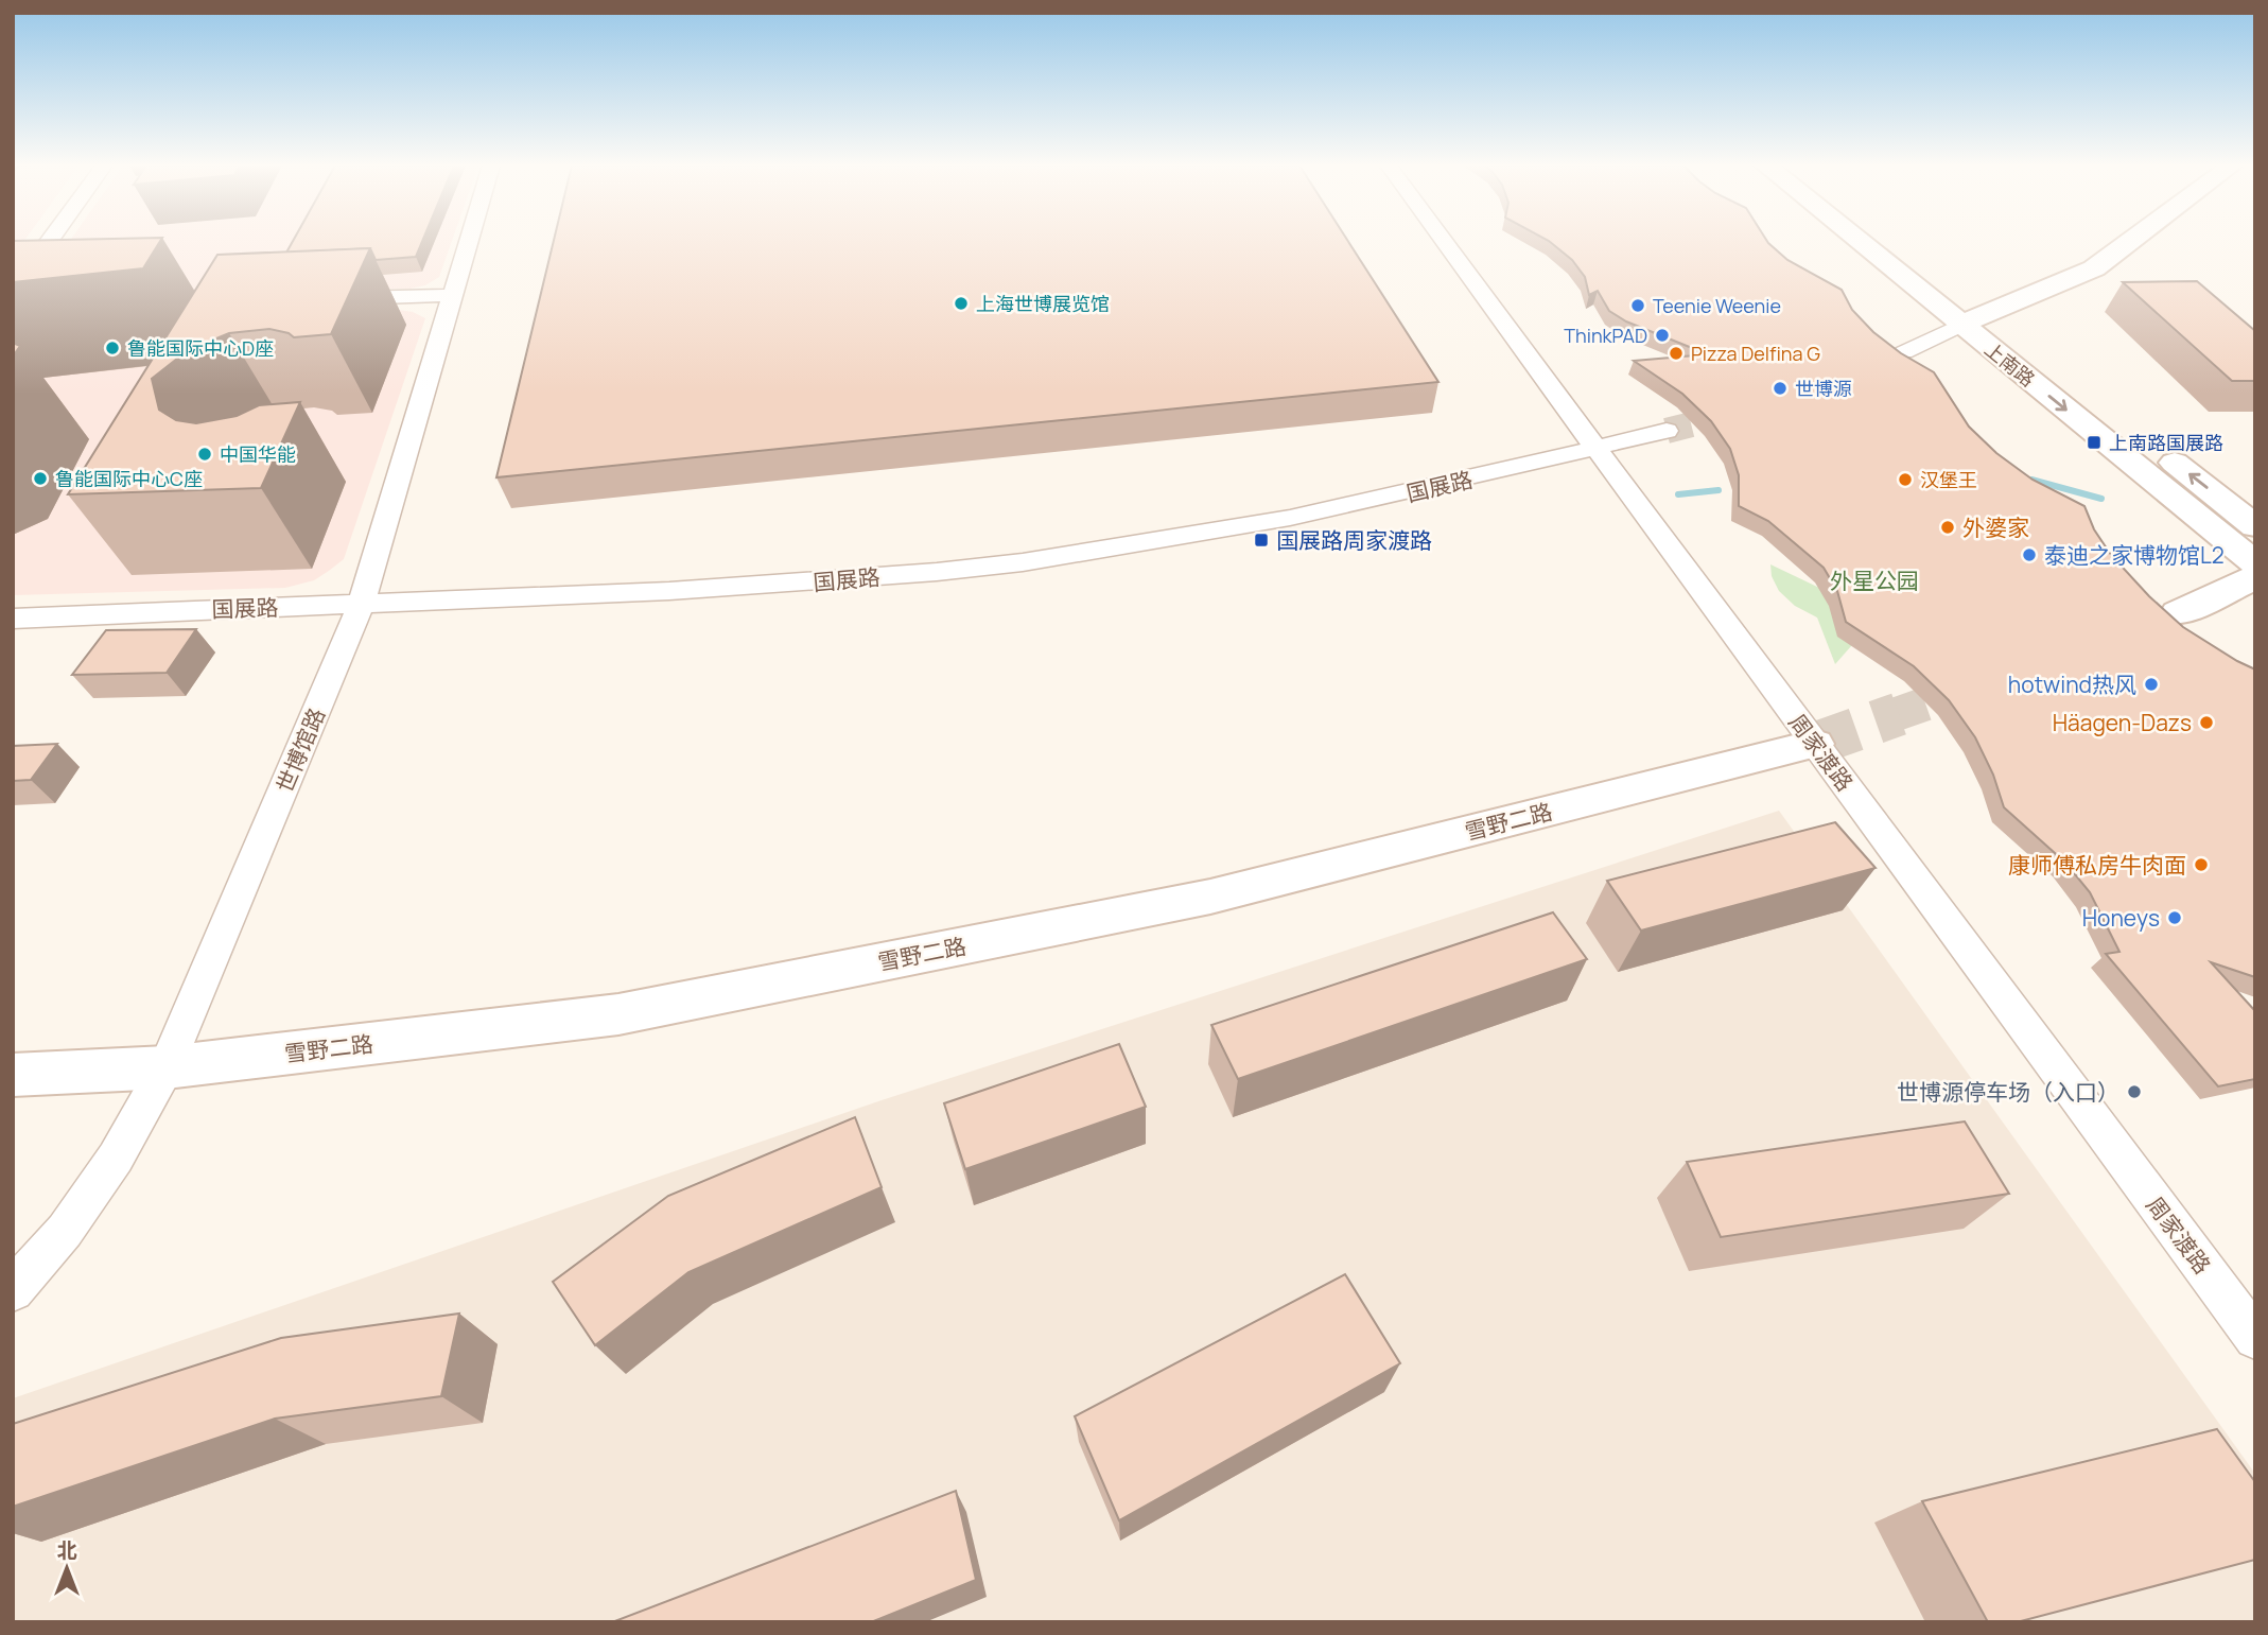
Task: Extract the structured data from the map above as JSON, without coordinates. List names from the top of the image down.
{
  "streets": {
    "street": [
      "上南路",
      "国展路",
      "世博馆路",
      "周家渡路",
      "雪野二路"
    ]
  },
  "crossings": [
    ["国展路", "世博馆路"],
    ["国展路", "周家渡路"],
    ["世博馆路", "雪野二路"],
    ["周家渡路", "雪野二路"]
  ],
  "parks": ["外星公园"],
  "places": {
    "other": [
      "上海世博展览馆",
      "Teenie Weenie",
      "ThinkPAD",
      "鲁能国际中心D座",
      "Pizza Delfina G",
      "世博源",
      "中国华能",
      "鲁能国际中心C座",
      "汉堡王",
      "外婆家",
      "泰迪之家博物馆L2",
      "hotwind热风",
      "Häagen-Dazs",
      "康师傅私房牛肉面",
      "Honeys",
      "世博源停车场（入口）"
    ],
    "transit": ["上南路国展路", "国展路周家渡路"]
  },
  "north": "top"
}
